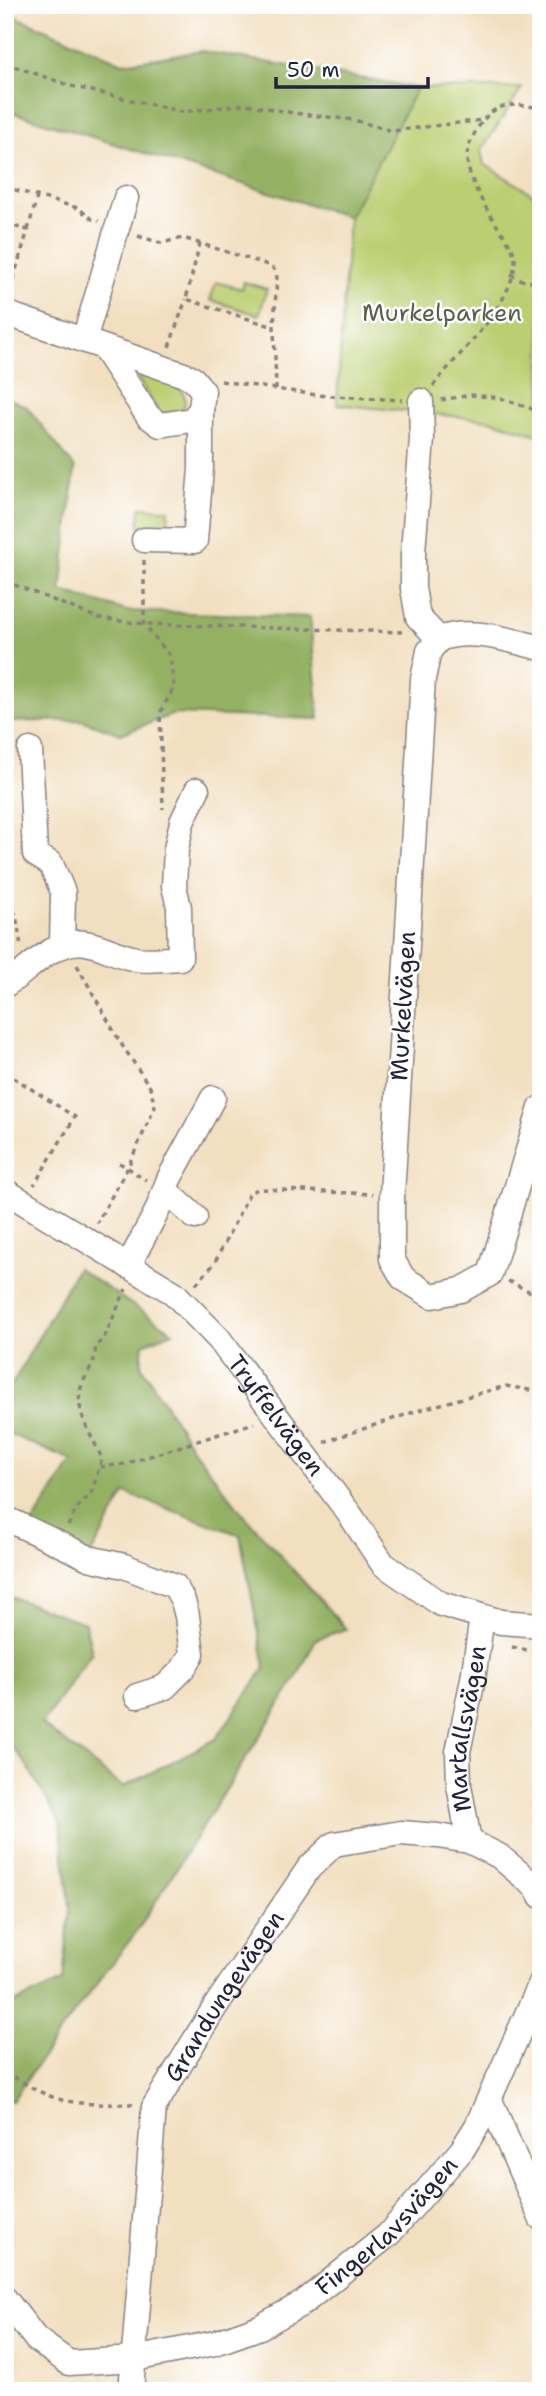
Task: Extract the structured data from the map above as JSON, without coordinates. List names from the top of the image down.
{
  "streets": {
    "street": [
      "Murkelvägen",
      "Tryffelvägen",
      "Martallsvägen",
      "Grandungevägen",
      "Fingerlavsvägen"
    ]
  },
  "crossings": [
    ["Tryffelvägen", "Martallsvägen"],
    ["Martallsvägen", "Grandungevägen"],
    ["Grandungevägen", "Fingerlavsvägen"]
  ],
  "parks": ["Murkelparken"],
  "scale_bar": "50 m"
}
